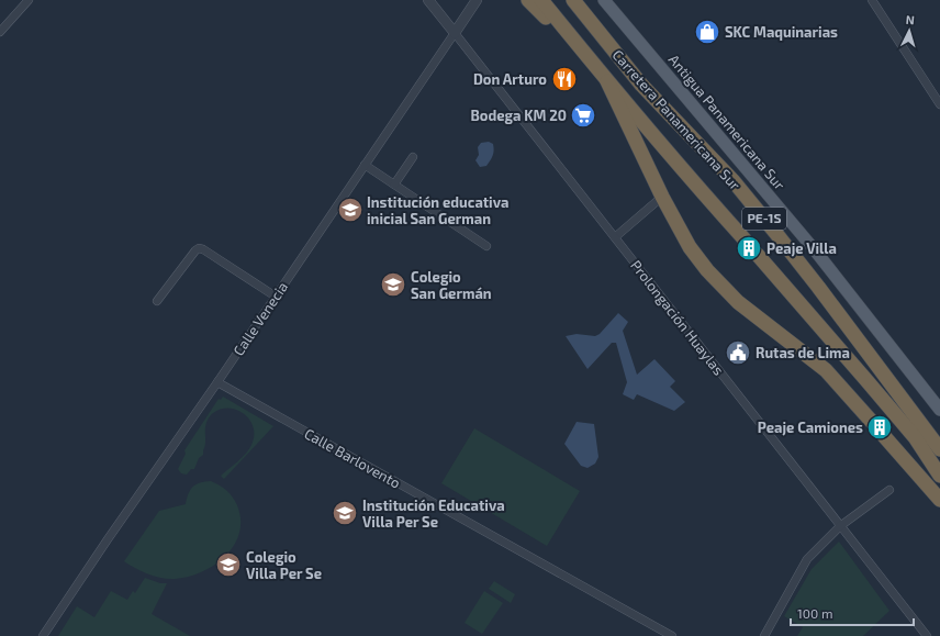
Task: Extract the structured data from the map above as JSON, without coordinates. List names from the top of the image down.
{
  "streets": {
    "highway": ["Carretera Panamericana Sur", "PE-1S"],
    "main road": ["Antigua Panamericana Sur"],
    "street": ["Prolongación Huaylas", "Calle Venecia", "Calle Barlovento"]
  },
  "crossings": [
    ["Prolongación Huaylas", "Calle Venecia"],
    ["Calle Venecia", "Calle Barlovento"]
  ],
  "places": {
    "shop": ["SKC Maquinarias"],
    "restaurant": ["Don Arturo"],
    "supermarket": ["Bodega KM 20"],
    "school or university": [
      "Institución educativa inicial San German",
      "Colegio San Germán",
      "Institución Educativa Villa Per Se",
      "Colegio Villa Per Se"
    ],
    "building": ["Peaje Villa", "Peaje Camiones"],
    "public building": ["Rutas de Lima"]
  },
  "scale_bar": "100 m",
  "north": "top"
}
